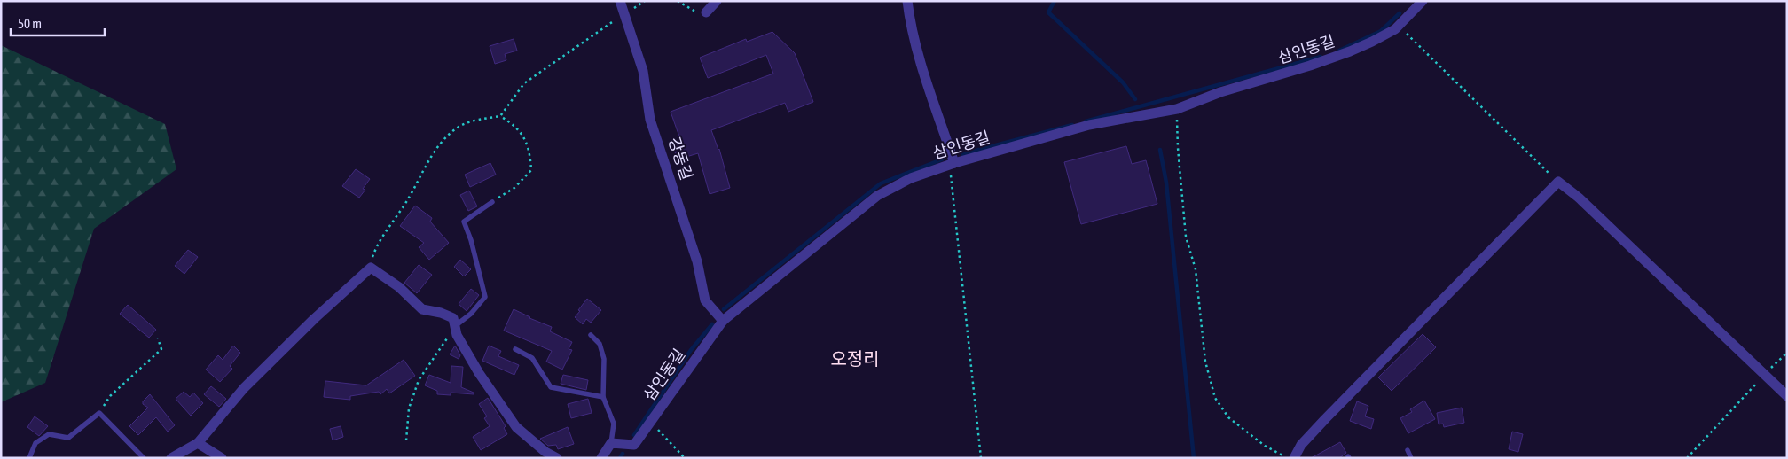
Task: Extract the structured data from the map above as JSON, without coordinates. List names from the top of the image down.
{
  "streets": {
    "street": ["삼인동길", "강동길"]
  },
  "crossings": [
    ["삼인동길", "강동길"]
  ],
  "districts": ["오정리"],
  "scale_bar": "50 m"
}
